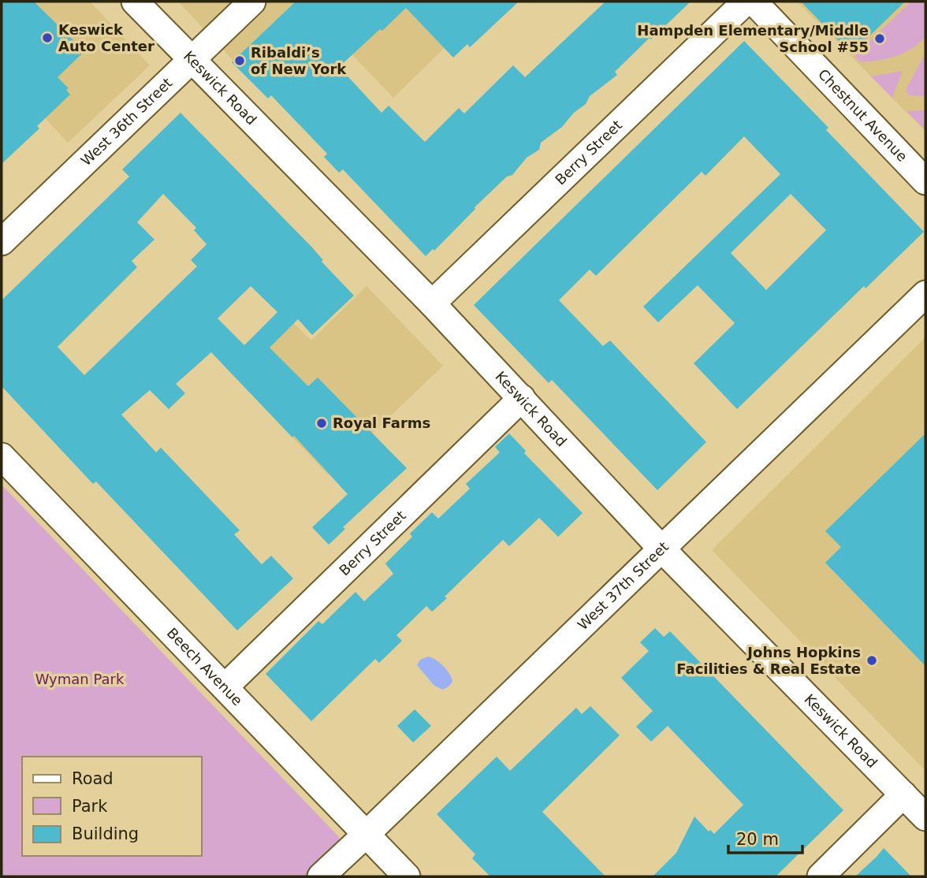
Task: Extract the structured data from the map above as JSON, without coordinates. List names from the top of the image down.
{
  "streets": {
    "street": [
      "Keswick Road",
      "Chestnut Avenue",
      "West 36th Street",
      "Berry Street",
      "West 37th Street",
      "Beech Avenue"
    ]
  },
  "crossings": [
    ["Keswick Road", "West 36th Street"],
    ["Keswick Road", "Berry Street"],
    ["Keswick Road", "West 37th Street"],
    ["Berry Street", "Beech Avenue"],
    ["West 37th Street", "Beech Avenue"]
  ],
  "parks": ["Wyman Park"],
  "places": [
    "Keswick Auto Center",
    "Hampden Elementary/Middle School #55",
    "Ribaldi’s of New York",
    "Royal Farms",
    "Johns Hopkins Facilities & Real Estate"
  ],
  "legend": ["Road", "Park", "Building"],
  "scale_bar": "20 m"
}
